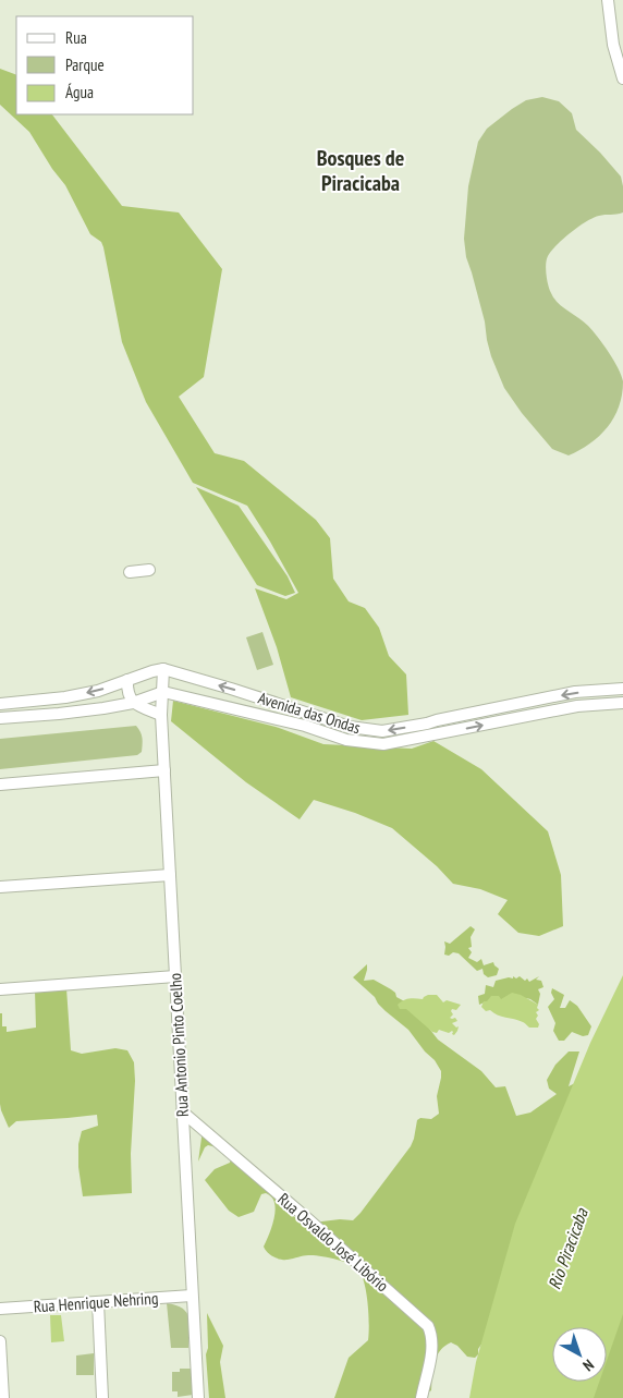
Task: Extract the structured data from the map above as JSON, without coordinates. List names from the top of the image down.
{
  "streets": {
    "street": [
      "Avenida das Ondas",
      "Rua Antonio Pinto Coelho",
      "Rua Osvaldo José Libório",
      "Rua Henrique Nehring"
    ]
  },
  "crossings": [
    ["Avenida das Ondas", "Rua Antonio Pinto Coelho"],
    ["Rua Antonio Pinto Coelho", "Rua Osvaldo José Libório"],
    ["Rua Antonio Pinto Coelho", "Rua Henrique Nehring"]
  ],
  "districts": ["Bosques de Piracicaba"],
  "water": ["Rio Piracicaba"],
  "legend": ["Rua", "Parque", "Água"],
  "north": "bottom right"
}
